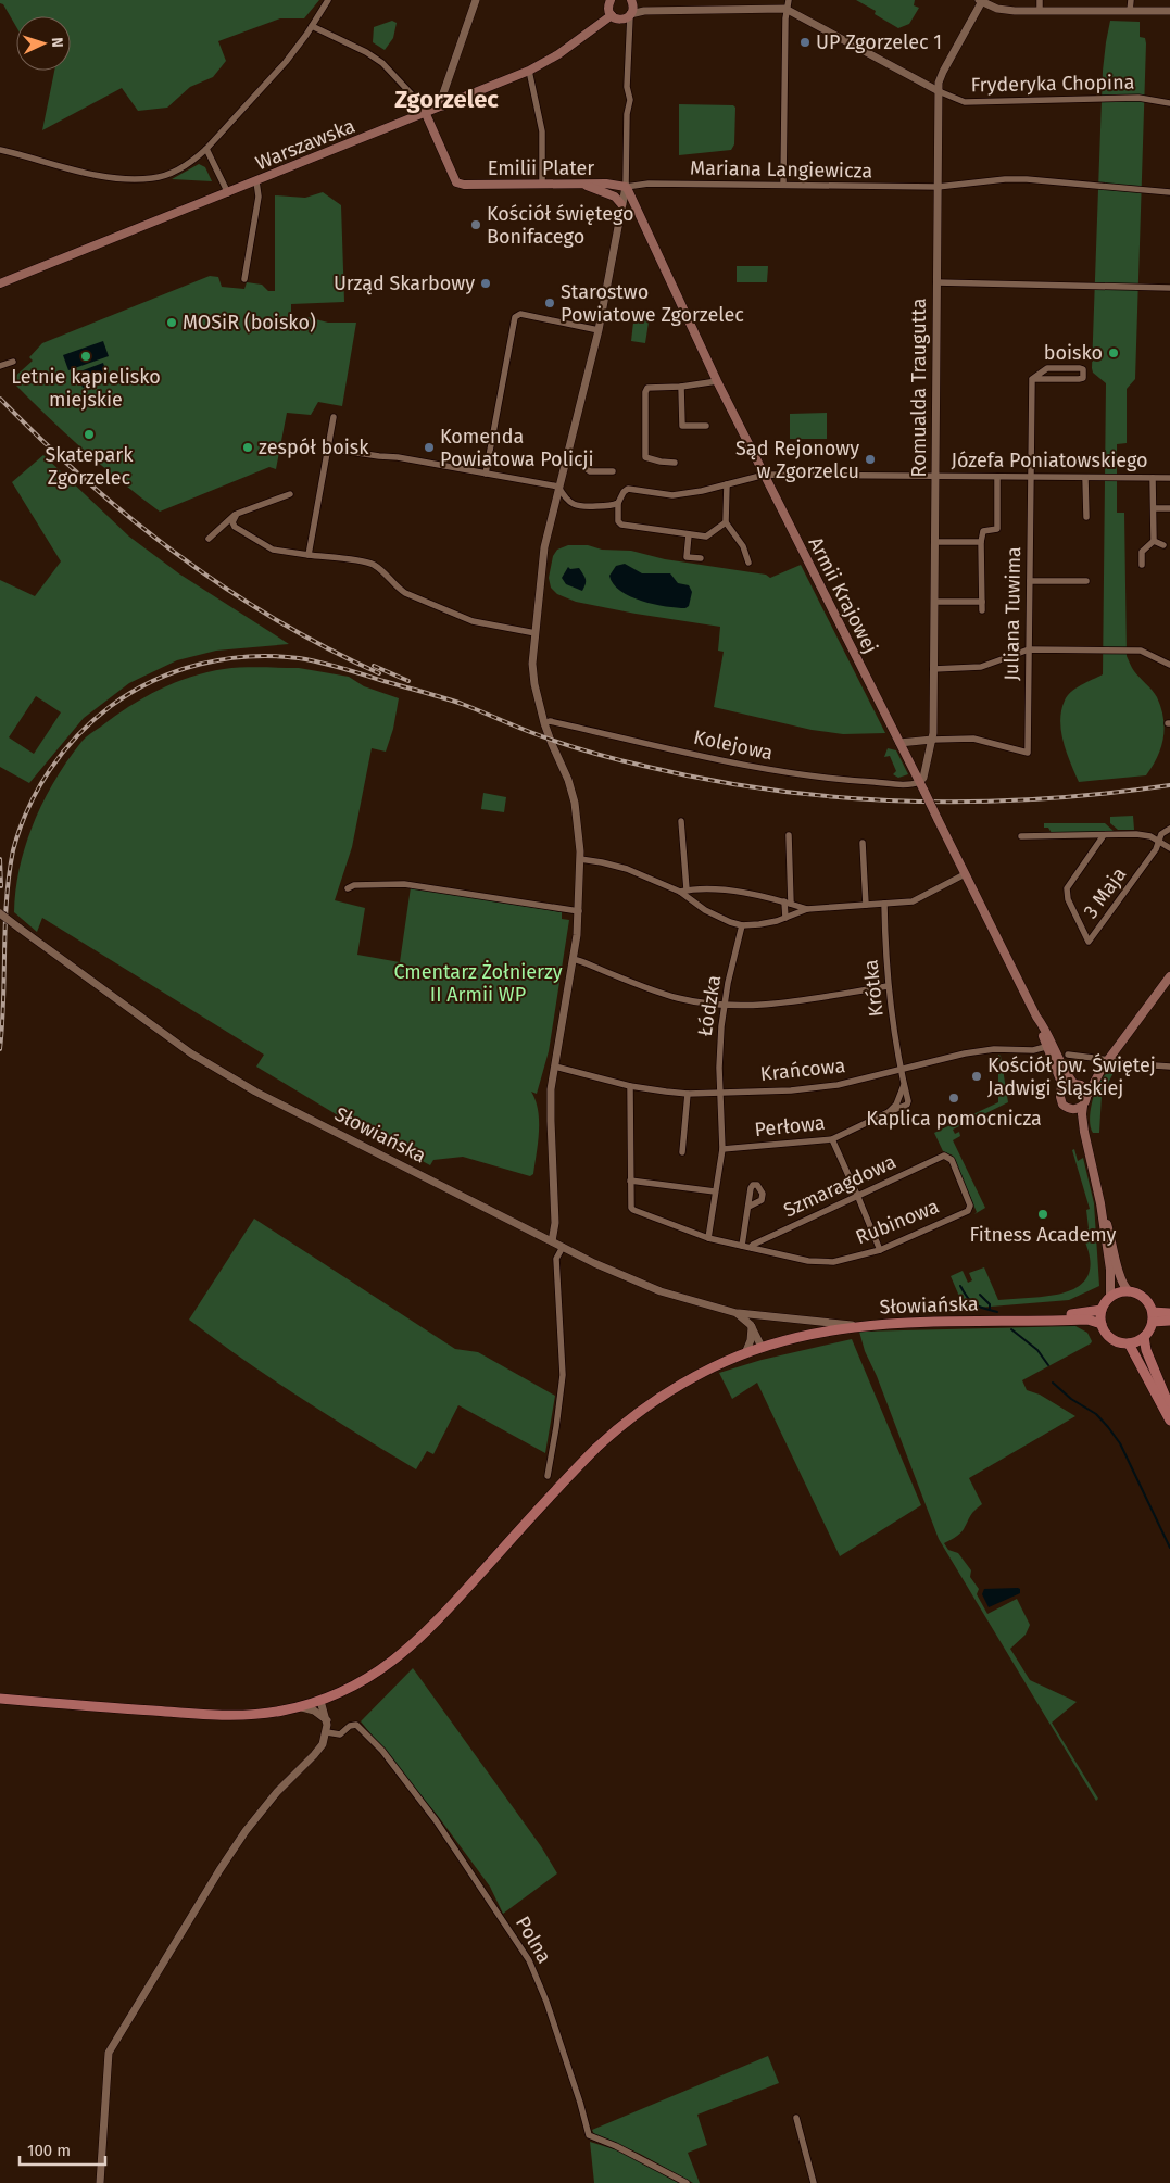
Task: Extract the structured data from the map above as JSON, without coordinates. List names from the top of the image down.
{
  "streets": {
    "main road": [
      "Warszawska",
      "Emilii Plater",
      "Armii Krajowej",
      "Słowiańska"
    ],
    "street": [
      "Fryderyka Chopina",
      "Mariana Langiewicza",
      "Romualda Traugutta",
      "Józefa Poniatowskiego",
      "Juliana Tuwima",
      "Kolejowa",
      "3 Maja",
      "Krótka",
      "Łódzka",
      "Krańcowa",
      "Perłowa",
      "Szmaragdowa",
      "Rubinowa",
      "Polna"
    ]
  },
  "crossings": [
    ["Fryderyka Chopina", "Romualda Traugutta"],
    ["Warszawska", "Emilii Plater"],
    ["Emilii Plater", "Mariana Langiewicza"],
    ["Emilii Plater", "Armii Krajowej"],
    ["Mariana Langiewicza", "Romualda Traugutta"],
    ["Mariana Langiewicza", "Armii Krajowej"],
    ["Romualda Traugutta", "Józefa Poniatowskiego"],
    ["Romualda Traugutta", "Armii Krajowej"],
    ["Romualda Traugutta", "Juliana Tuwima"],
    ["Romualda Traugutta", "Kolejowa"],
    ["Józefa Poniatowskiego", "Armii Krajowej"],
    ["Józefa Poniatowskiego", "Juliana Tuwima"],
    ["Armii Krajowej", "Kolejowa"],
    ["Armii Krajowej", "Krańcowa"],
    ["Krótka", "Krańcowa"],
    ["Krótka", "Perłowa"],
    ["Łódzka", "Krańcowa"],
    ["Łódzka", "Perłowa"],
    ["Łódzka", "Rubinowa"],
    ["Krańcowa", "Perłowa"],
    ["Szmaragdowa", "Rubinowa"]
  ],
  "districts": ["Zgorzelec"],
  "parks": ["Cmentarz Żołnierzy II Armii WP"],
  "places": [
    "UP Zgorzelec 1",
    "Kościół świętego Bonifacego",
    "Urząd Skarbowy",
    "Starostwo Powiatowe Zgorzelec",
    "MOSiR (boisko)",
    "boisko",
    "Letnie kąpielisko miejskie",
    "Skatepark Zgorzelec",
    "zespół boisk",
    "Komenda Powiatowa Policji",
    "Sąd Rejonowy w Zgorzelcu",
    "Kościół pw. Świętej Jadwigi Śląskiej",
    "Kaplica pomocnicza",
    "Fitness Academy"
  ],
  "scale_bar": "100 m",
  "north": "right"
}
